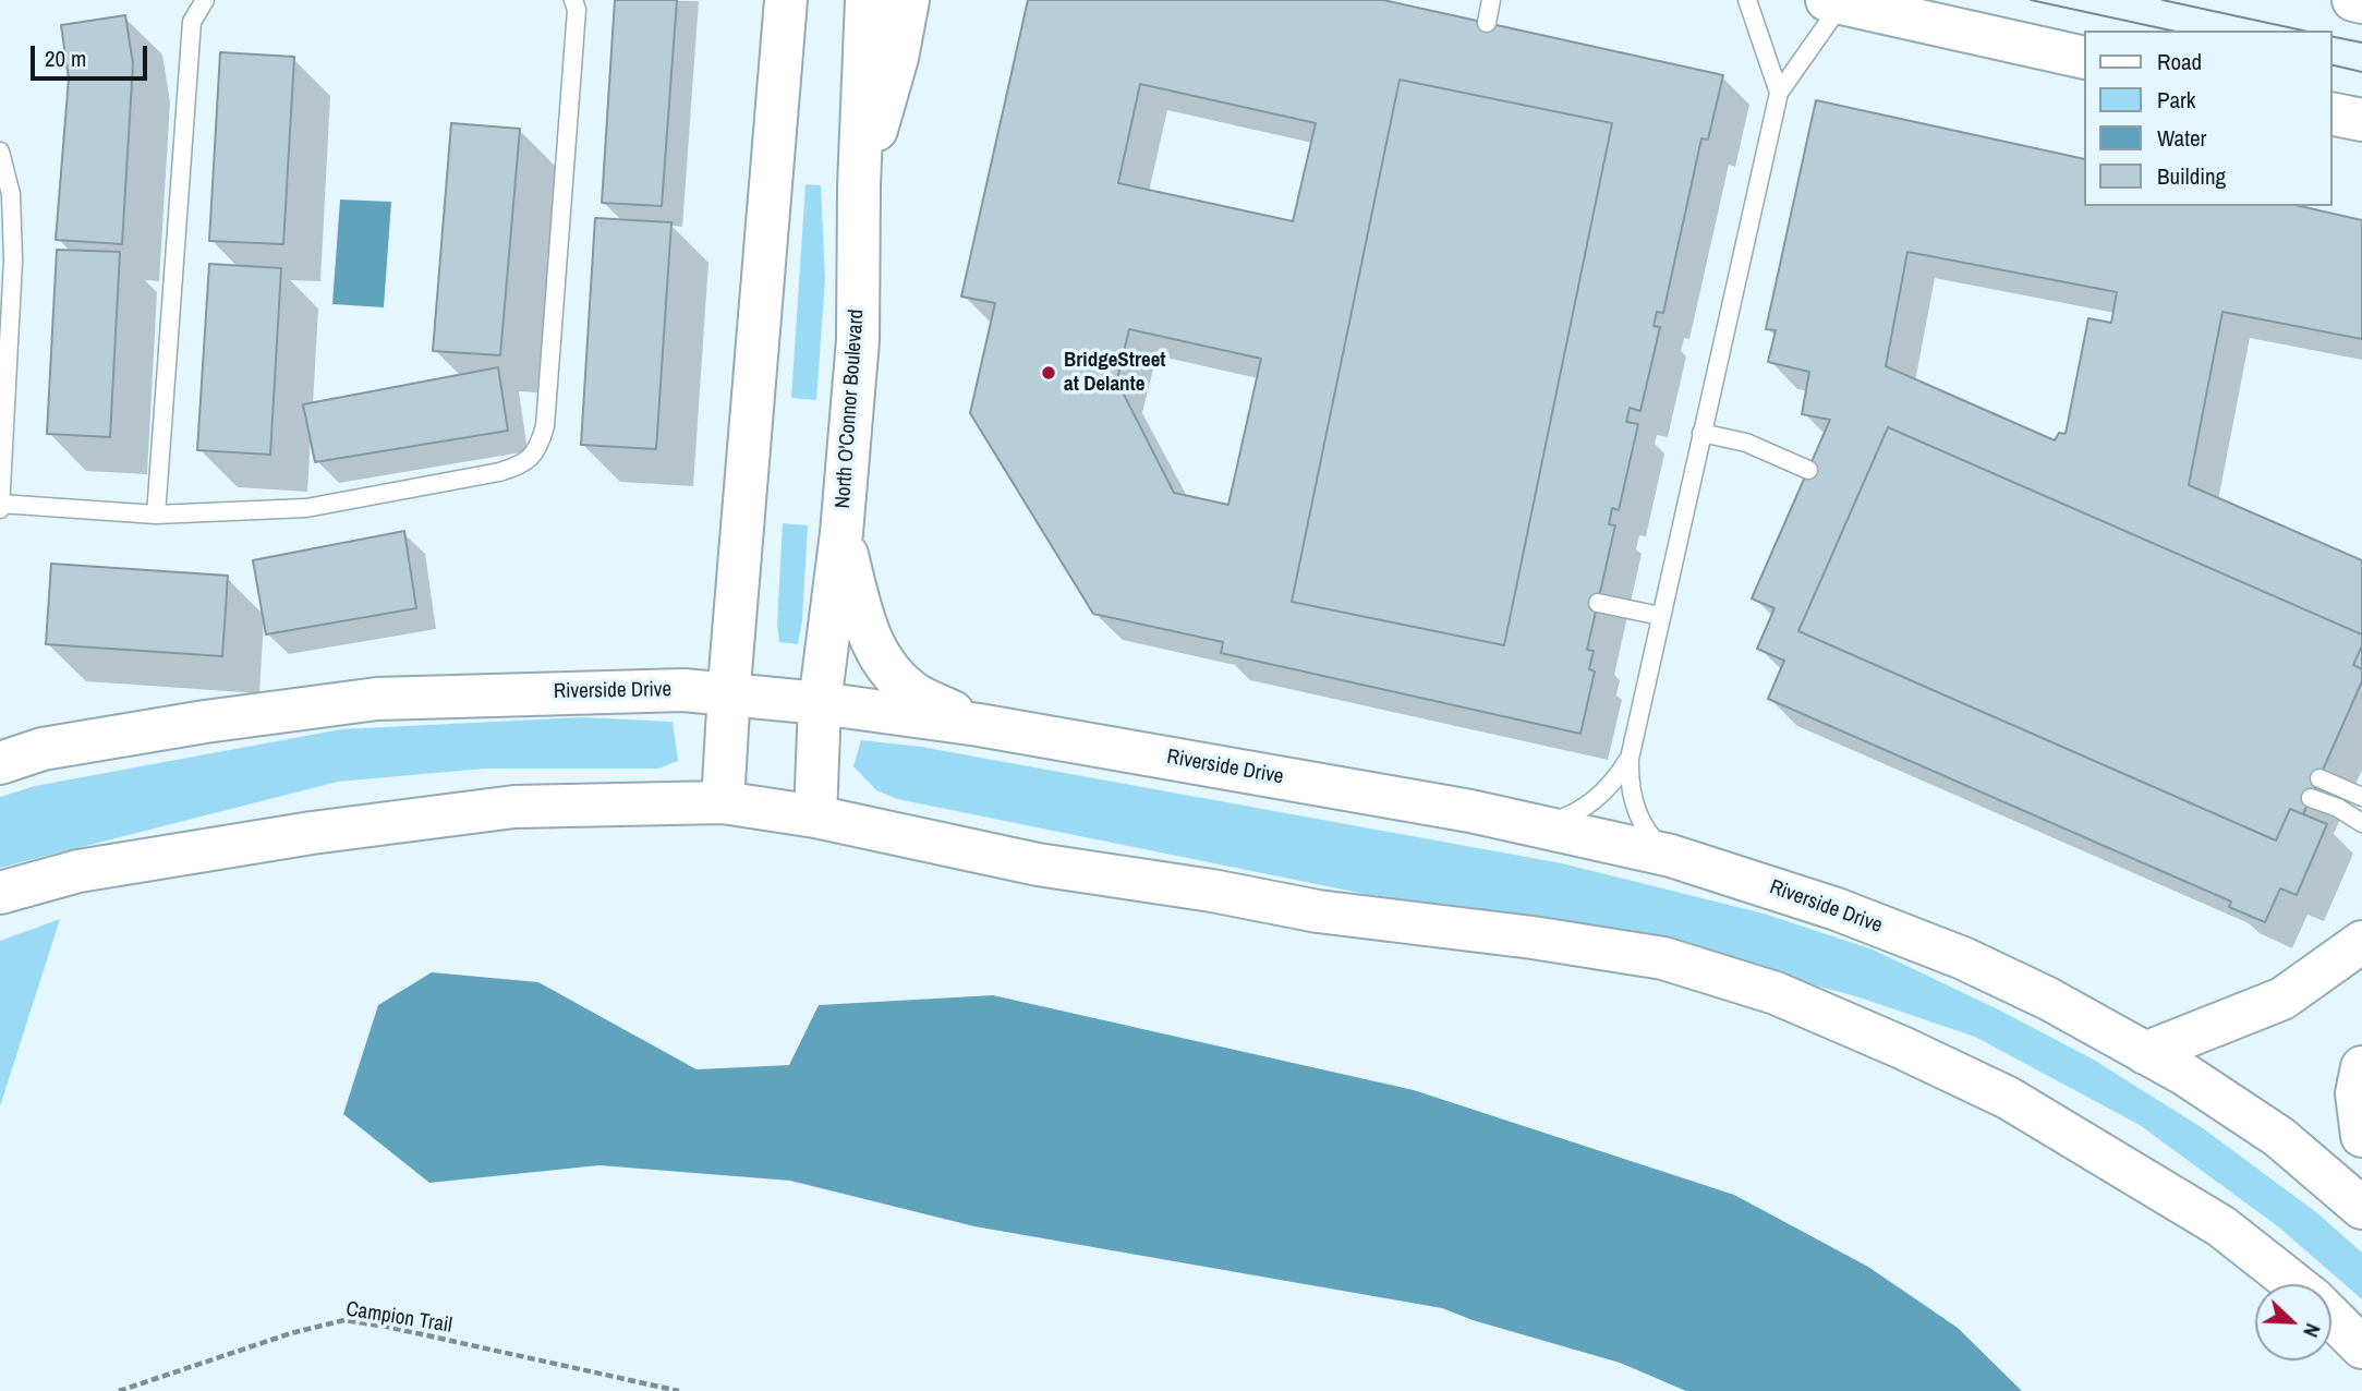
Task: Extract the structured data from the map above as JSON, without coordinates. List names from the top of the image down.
{
  "streets": {
    "main road": ["North O'Connor Boulevard", "Riverside Drive"],
    "path": ["Campion Trail"]
  },
  "crossings": [
    ["North O'Connor Boulevard", "Riverside Drive"]
  ],
  "places": ["BridgeStreet at Delante"],
  "legend": [
    "Road",
    "Park",
    "Water",
    "Building"
  ],
  "scale_bar": "20 m",
  "north": "bottom right"
}
